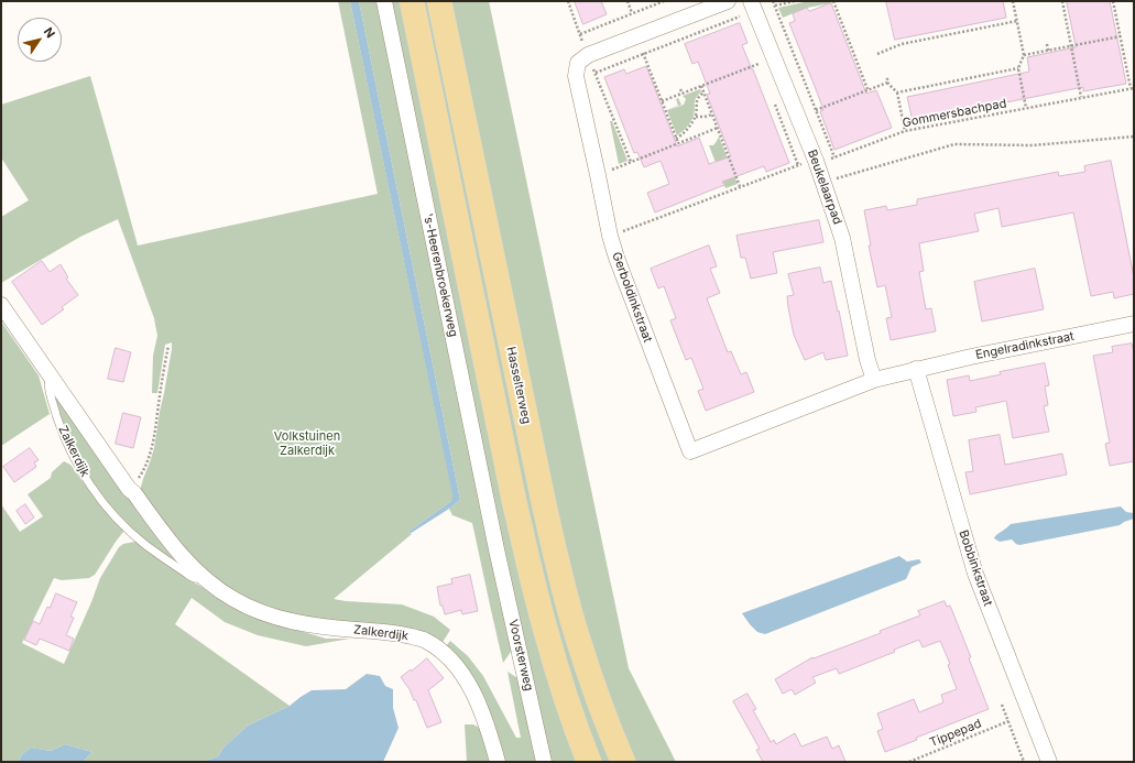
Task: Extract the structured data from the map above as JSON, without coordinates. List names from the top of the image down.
{
  "streets": {
    "main road": ["Hasselterweg"],
    "street": [
      "Beukelaarpad",
      "'s-Heerenbroekerweg",
      "Gerboldinkstraat",
      "Engelradinkstraat",
      "Zalkerdijk",
      "Bobbinkstraat",
      "Voorsterweg"
    ],
    "path": ["Gommersbachpad", "Tippepad"]
  },
  "crossings": [
    ["Gommersbachpad", "Beukelaarpad"],
    ["Gommersbachpad", "Gerboldinkstraat"],
    ["Beukelaarpad", "Gerboldinkstraat"],
    ["'s-Heerenbroekerweg", "Voorsterweg"],
    ["Gerboldinkstraat", "Engelradinkstraat"],
    ["Gerboldinkstraat", "Bobbinkstraat"],
    ["Engelradinkstraat", "Bobbinkstraat"]
  ],
  "parks": ["Volkstuinen Zalkerdijk"],
  "north": "top right"
}
